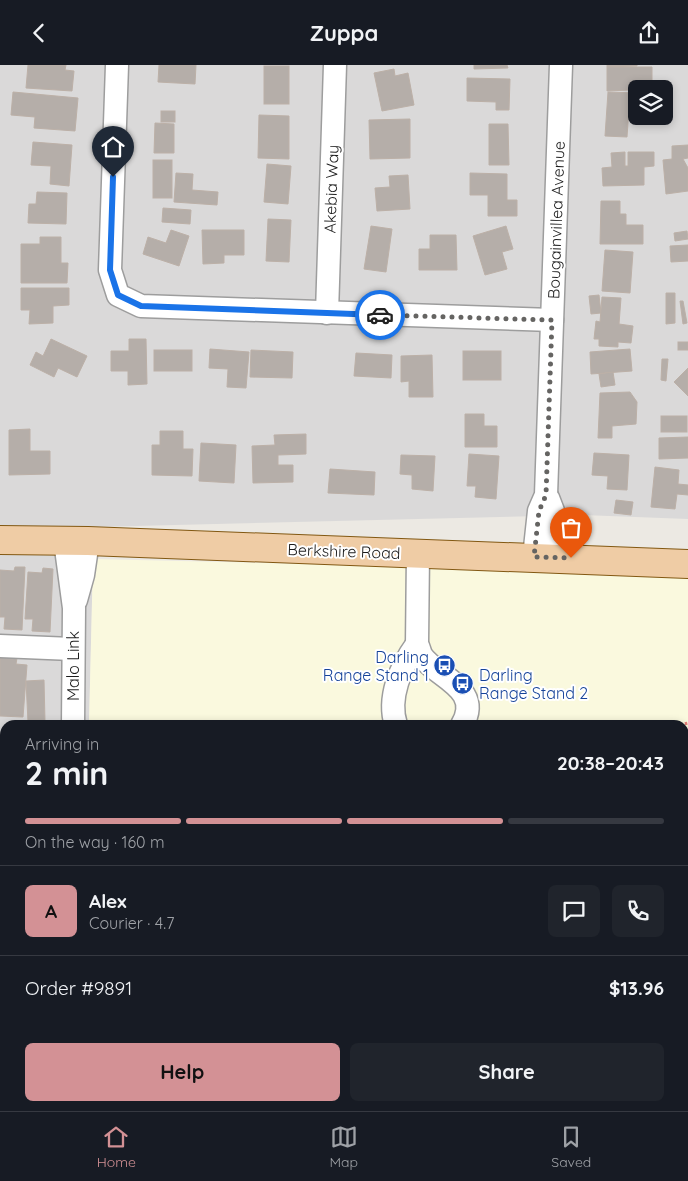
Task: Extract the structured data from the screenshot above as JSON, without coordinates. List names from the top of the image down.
{
  "streets": {
    "main road": ["Berkshire Road"],
    "street": ["Akebia Way", "Bougainvillea Avenue", "Malo Link"]
  },
  "crossings": [
    ["Bougainvillea Avenue", "Berkshire Road"],
    ["Berkshire Road", "Malo Link"]
  ],
  "places": {
    "bus stop": ["Darling Range Stand 1", "Darling Range Stand 2"]
  },
  "page": {
    "header": "Zuppa",
    "heading": ["2 min", "Arriving in", "20:38–20:43"],
    "panel": [
      "Alex",
      "Courier · 4.7",
      "Order #9891",
      "$13.96"
    ],
    "bar": "On the way · 160 m",
    "round": "A",
    "buttons": ["Help", "Share"],
    "tabs": ["Home", "Map", "Saved"]
  }
}
